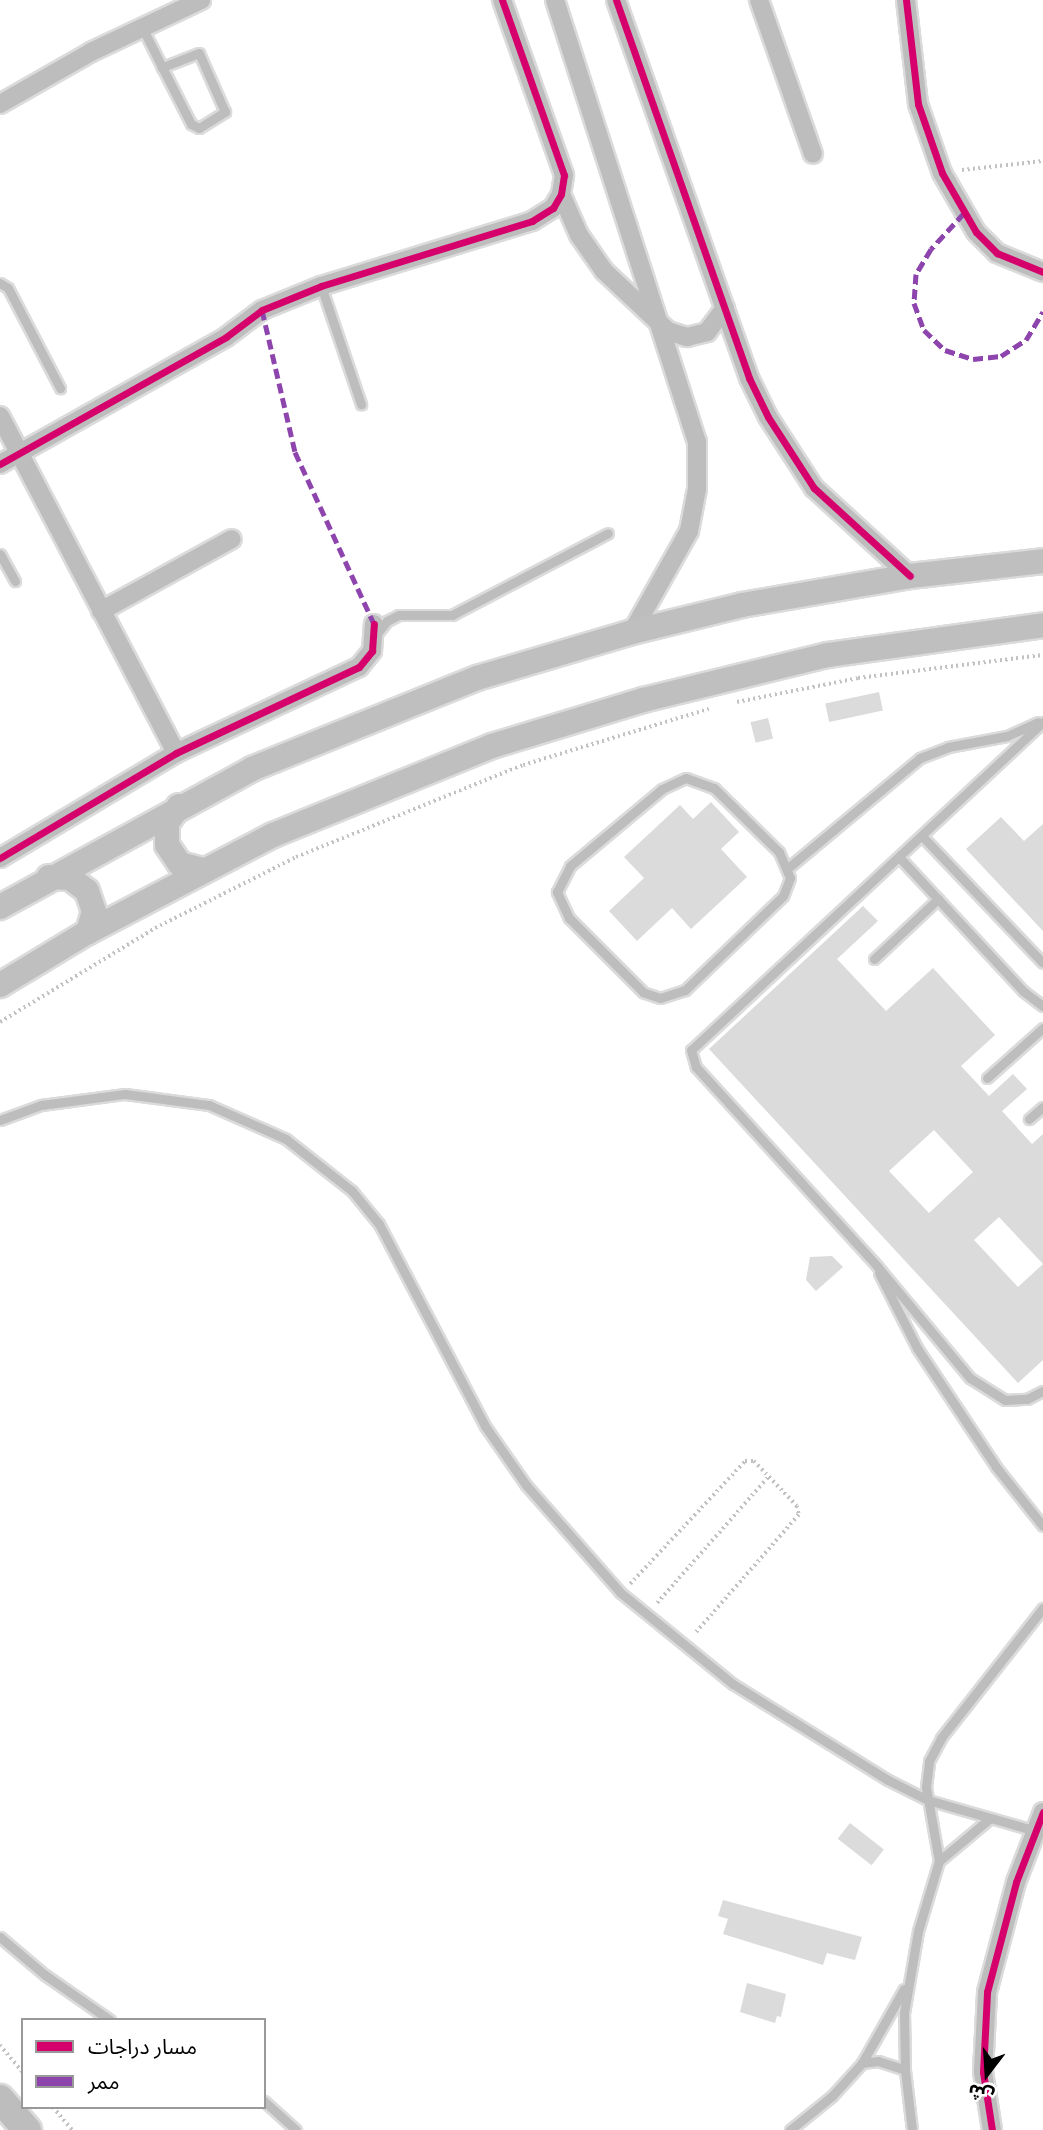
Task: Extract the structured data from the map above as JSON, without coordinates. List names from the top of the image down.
{
  "legend": ["مسار دراجات", "ممر"],
  "north": "bottom"
}
